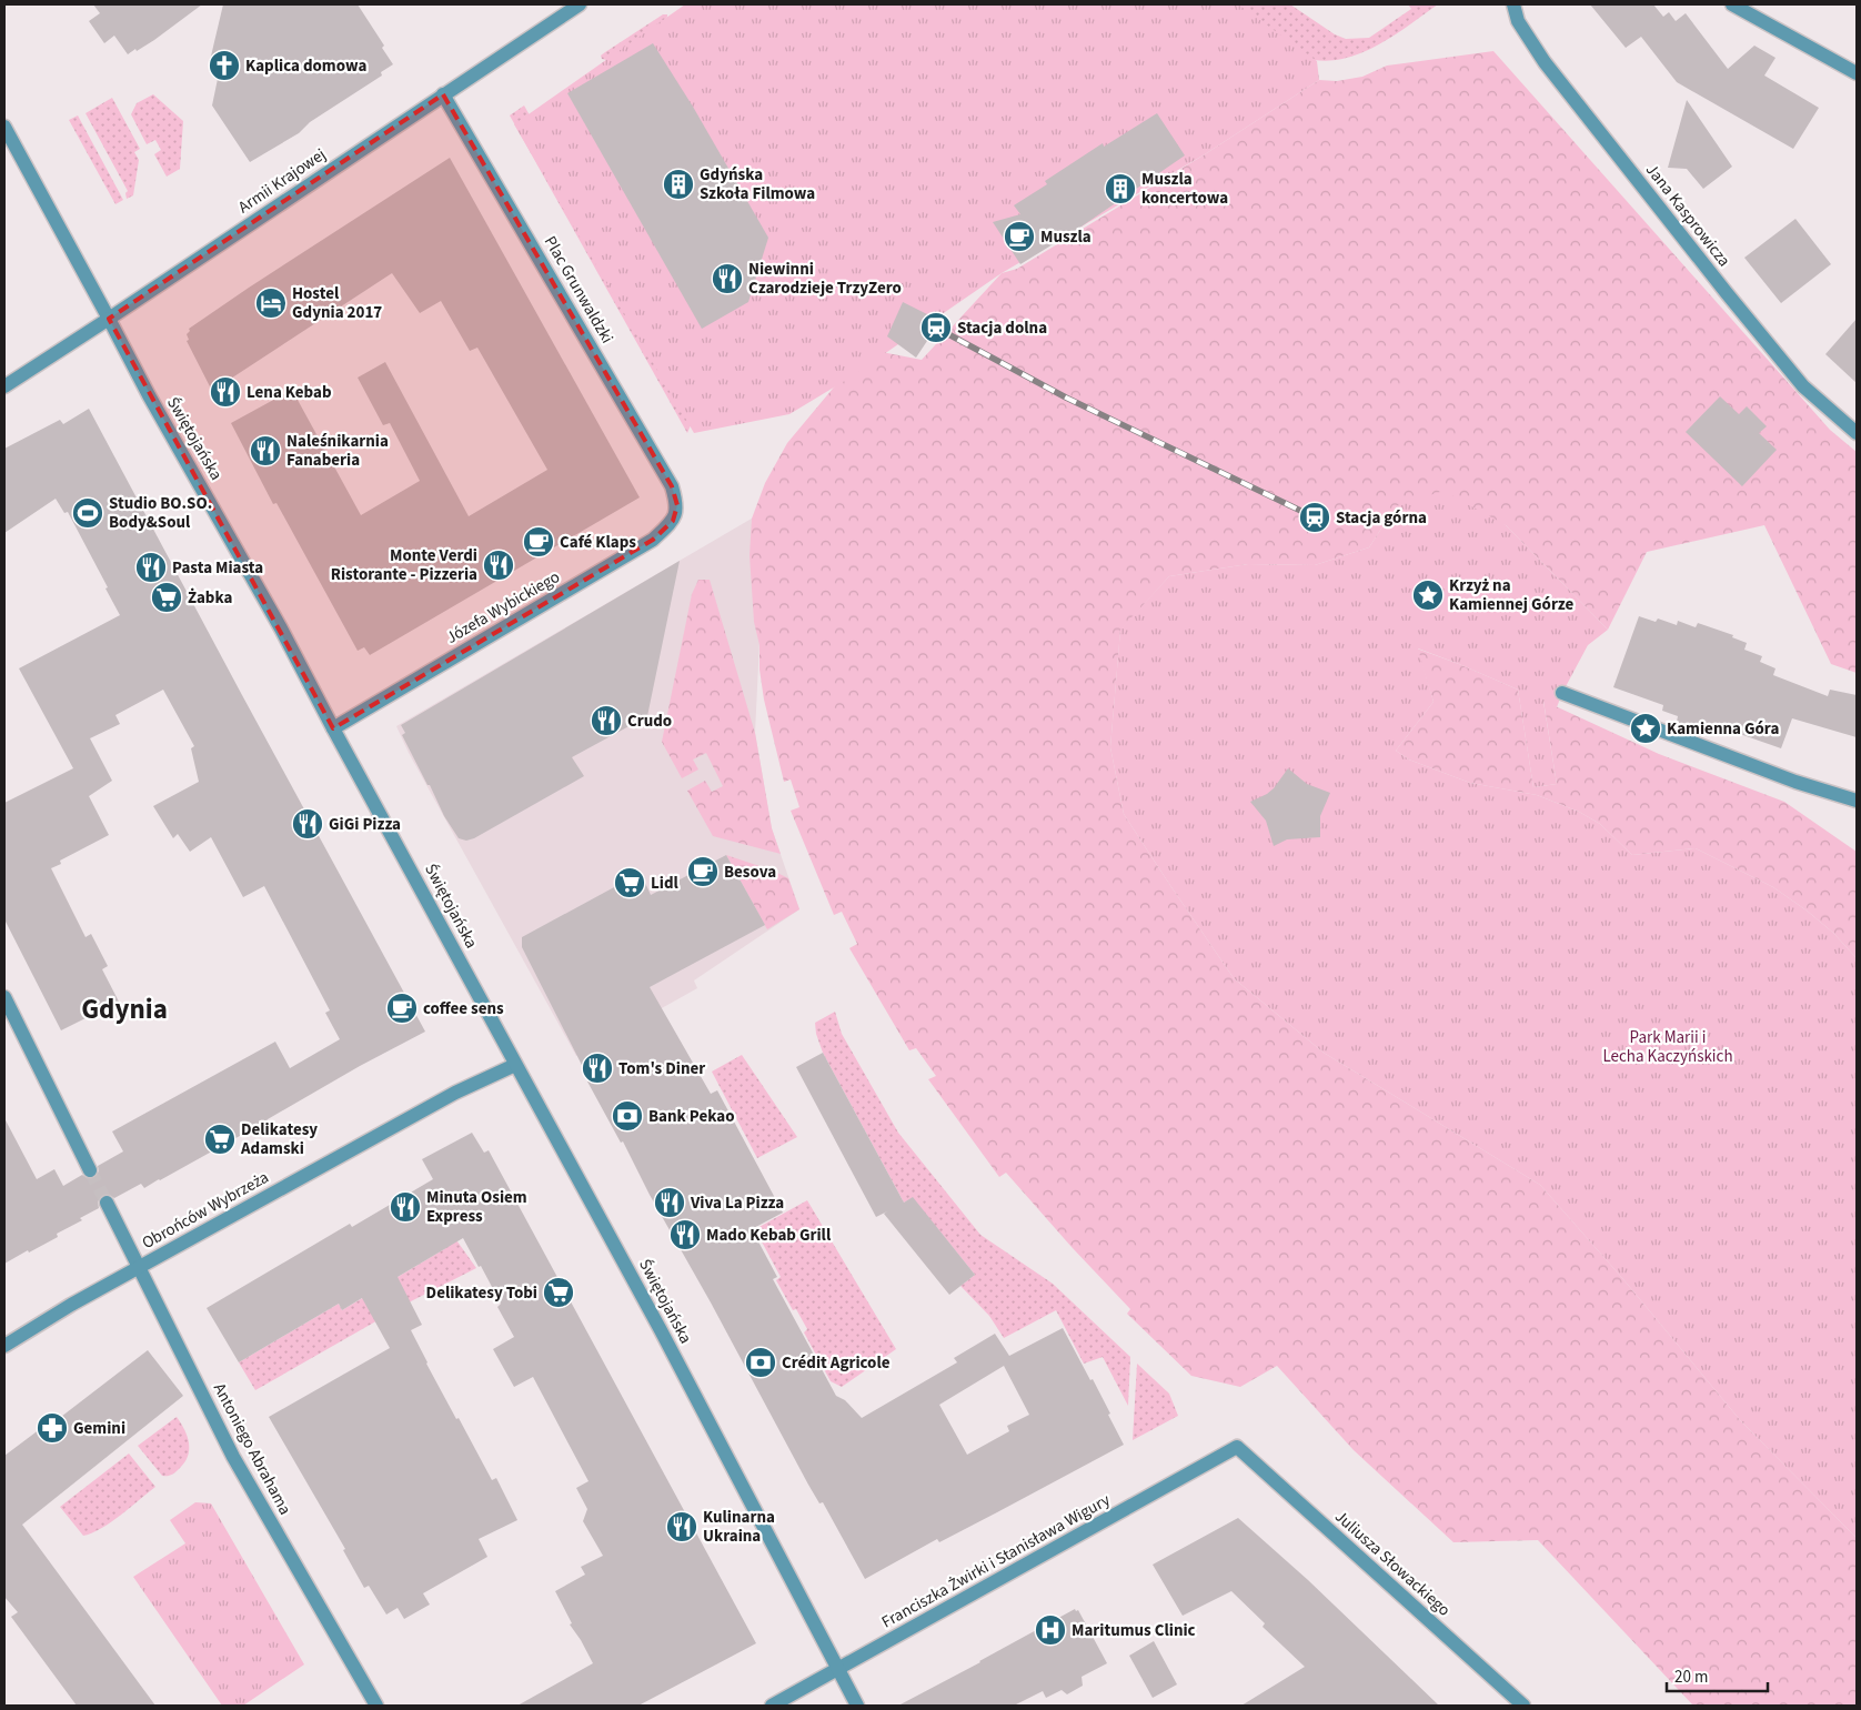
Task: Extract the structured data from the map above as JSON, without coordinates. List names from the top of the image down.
{
  "streets": {
    "street": [
      "Armii Krajowej",
      "Jana Kasprowicza",
      "Plac Grunwaldzki",
      "Świętojańska",
      "Józefa Wybickiego",
      "Obrońców Wybrzeża",
      "Antoniego Abrahama",
      "Franciszka Żwirki i Stanisława Wigury",
      "Juliusza Słowackiego"
    ]
  },
  "crossings": [
    ["Armii Krajowej", "Plac Grunwaldzki"],
    ["Armii Krajowej", "Świętojańska"],
    ["Plac Grunwaldzki", "Józefa Wybickiego"],
    ["Świętojańska", "Józefa Wybickiego"],
    ["Świętojańska", "Obrońców Wybrzeża"],
    ["Świętojańska", "Franciszka Żwirki i Stanisława Wigury"],
    ["Obrońców Wybrzeża", "Antoniego Abrahama"],
    ["Franciszka Żwirki i Stanisława Wigury", "Juliusza Słowackiego"]
  ],
  "districts": ["Gdynia"],
  "parks": ["Park Marii i Lecha Kaczyńskich"],
  "places": {
    "church": ["Kaplica domowa"],
    "building": ["Gdyńska Szkoła Filmowa", "Muszla koncertowa"],
    "cafe": [
      "Muszla",
      "Café Klaps",
      "Besova",
      "coffee sens"
    ],
    "restaurant": [
      "Niewinni Czarodzieje TrzyZero",
      "Lena Kebab",
      "Naleśnikarnia Fanaberia",
      "Monte Verdi Ristorante - Pizzeria",
      "Pasta Miasta",
      "Crudo",
      "GiGi Pizza",
      "Tom's Diner",
      "Viva La Pizza",
      "Minuta Osiem Express",
      "Mado Kebab Grill",
      "Kulinarna Ukraina"
    ],
    "hotel": ["Hostel Gdynia 2017"],
    "station": ["Stacja dolna", "Stacja górna"],
    "sports": ["Studio BO.SO. Body&Soul"],
    "place": ["Krzyż na Kamiennej Górze", "Kamienna Góra"],
    "supermarket": [
      "Żabka",
      "Lidl",
      "Delikatesy Adamski",
      "Delikatesy Tobi"
    ],
    "bank": ["Bank Pekao", "Crédit Agricole"],
    "pharmacy": ["Gemini"],
    "hospital": ["Maritumus Clinic"]
  },
  "scale_bar": "20 m"
}
